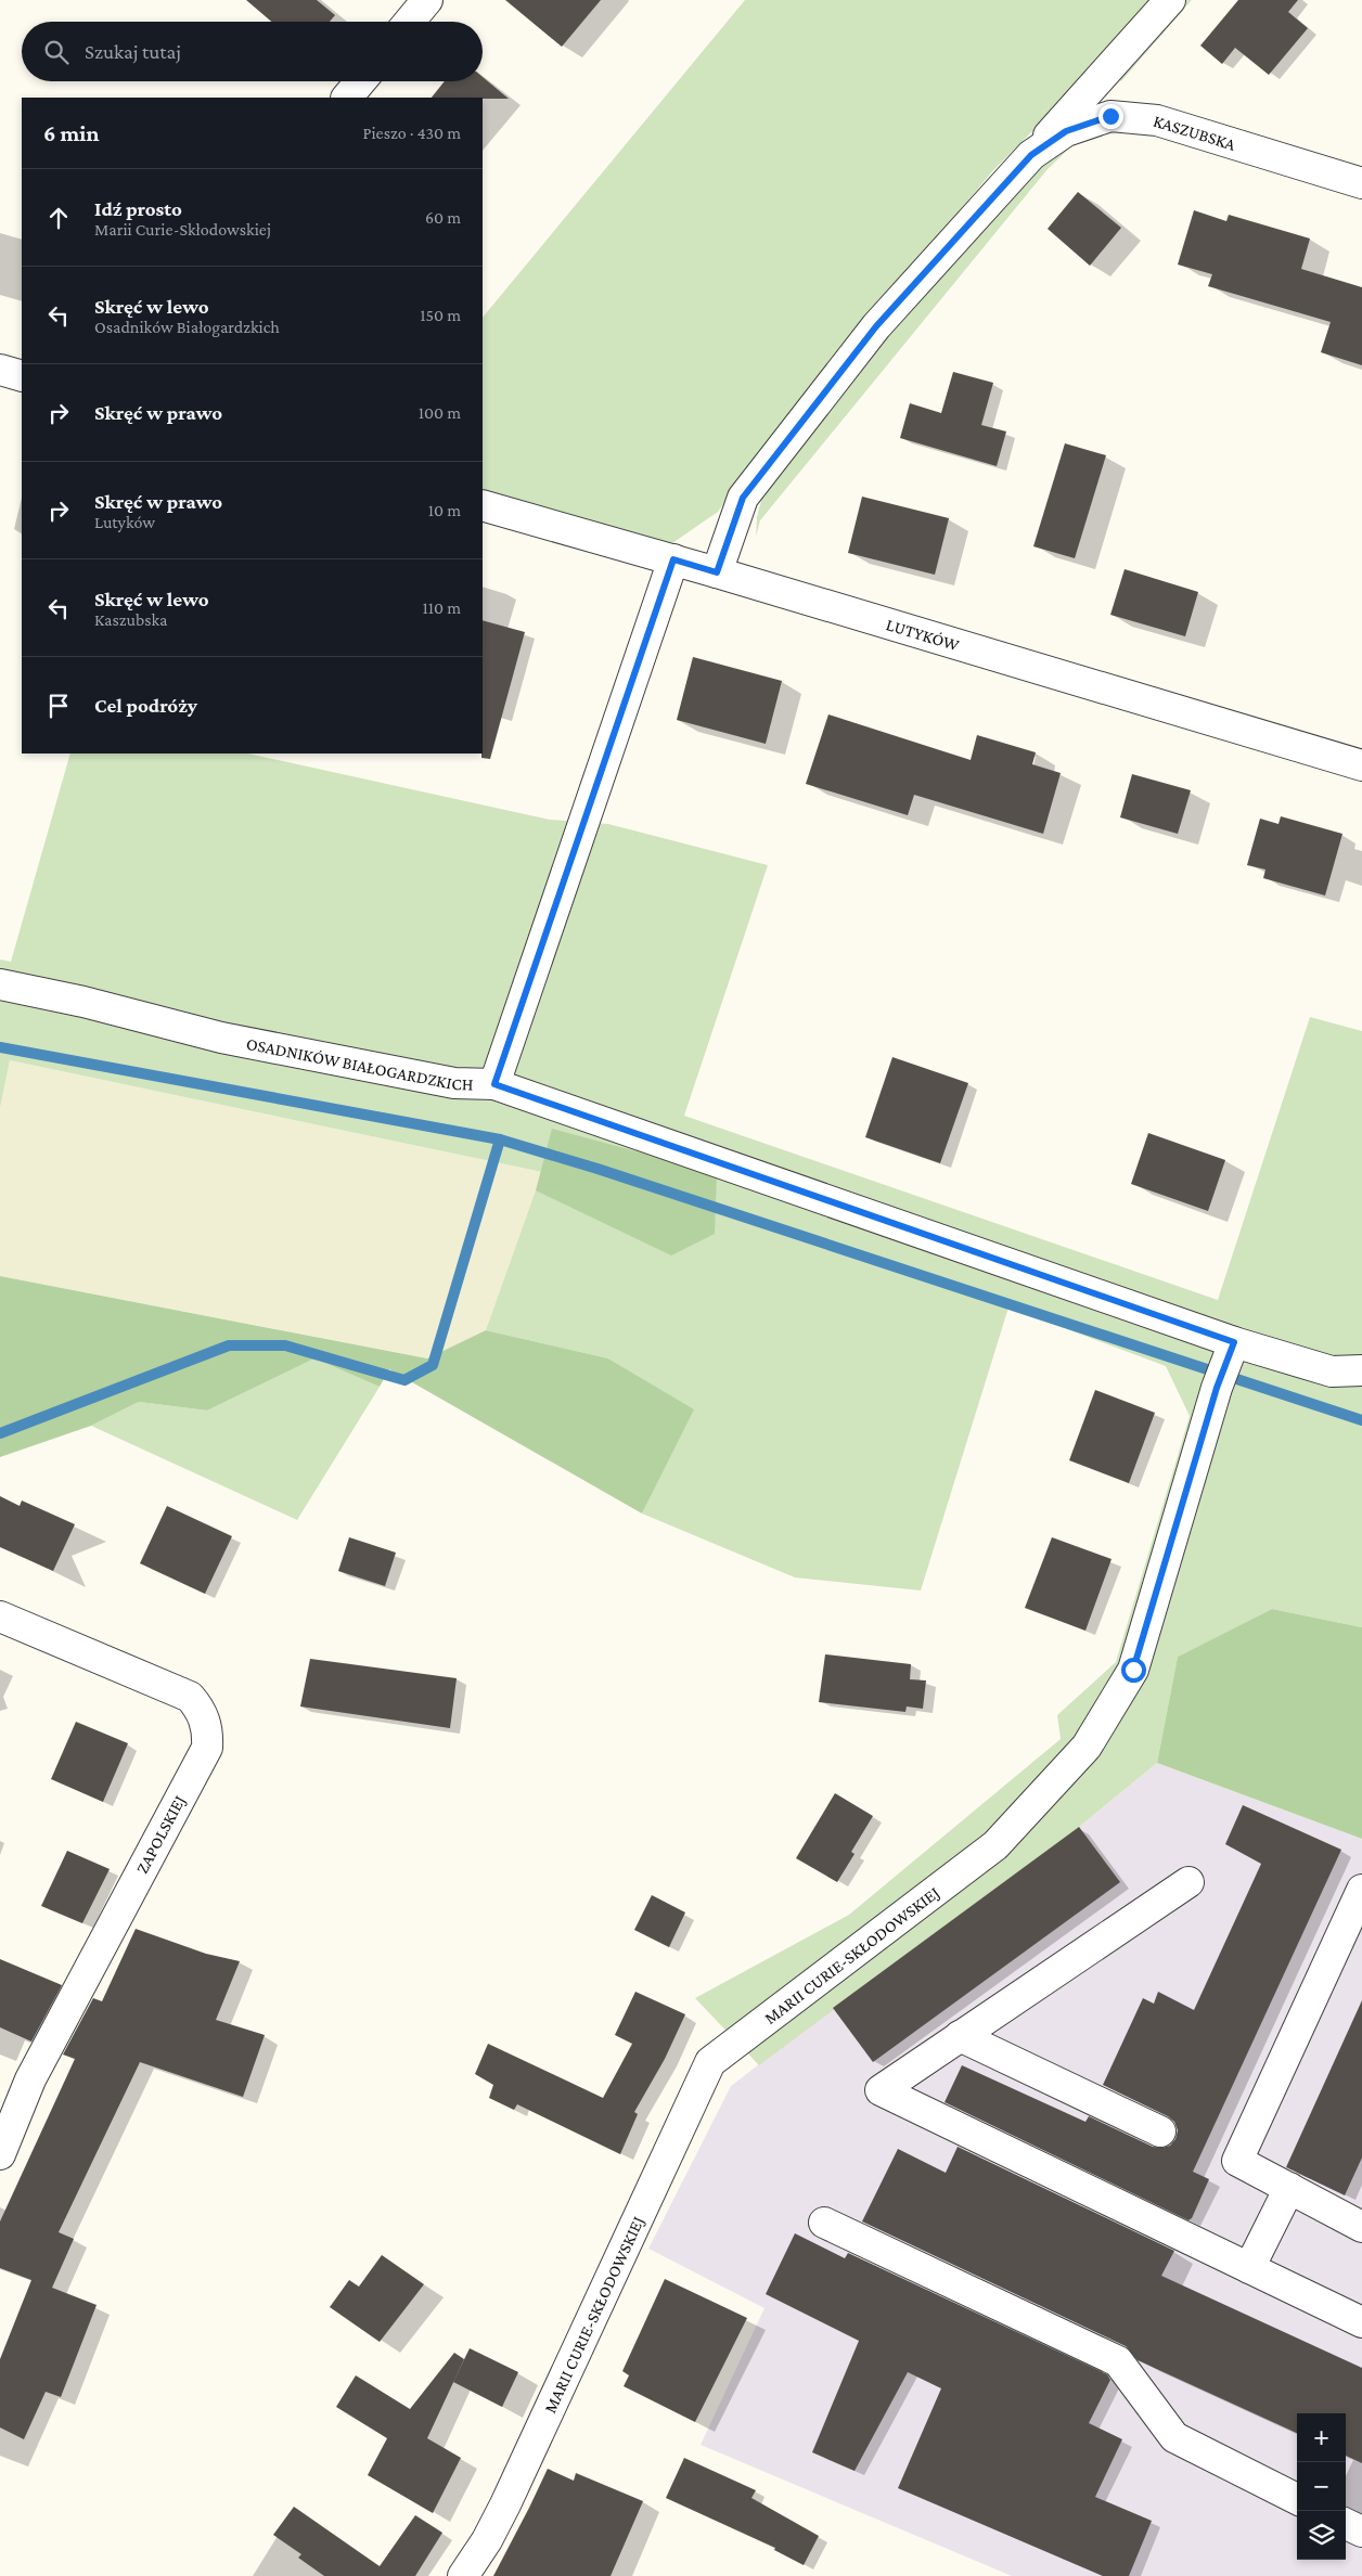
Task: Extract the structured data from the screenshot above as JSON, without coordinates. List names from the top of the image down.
{
  "streets": {
    "street": [
      "KASZUBSKA",
      "LUTYKÓW",
      "OSADNIKÓW BIAŁOGARDZKICH",
      "ZAPOLSKIEJ",
      "MARII CURIE-SKŁODOWSKIEJ"
    ]
  },
  "crossings": [
    ["KASZUBSKA", "LUTYKÓW"],
    ["OSADNIKÓW BIAŁOGARDZKICH", "MARII CURIE-SKŁODOWSKIEJ"]
  ],
  "page": {
    "search": "Szukaj tutaj",
    "heading": ["6 min", "Pieszo · 430 m"],
    "list": [
      ["Idź prosto", "Marii Curie-Skłodowskiej", "60 m"],
      ["Skręć w lewo", "Osadników Białogardzkich", "150 m"],
      ["Skręć w prawo", "100 m"],
      ["Skręć w prawo", "Lutyków", "10 m"],
      ["Skręć w lewo", "Kaszubska", "110 m"],
      "Cel podróży"
    ],
    "map_buttons": ["+", "−"]
  }
}
